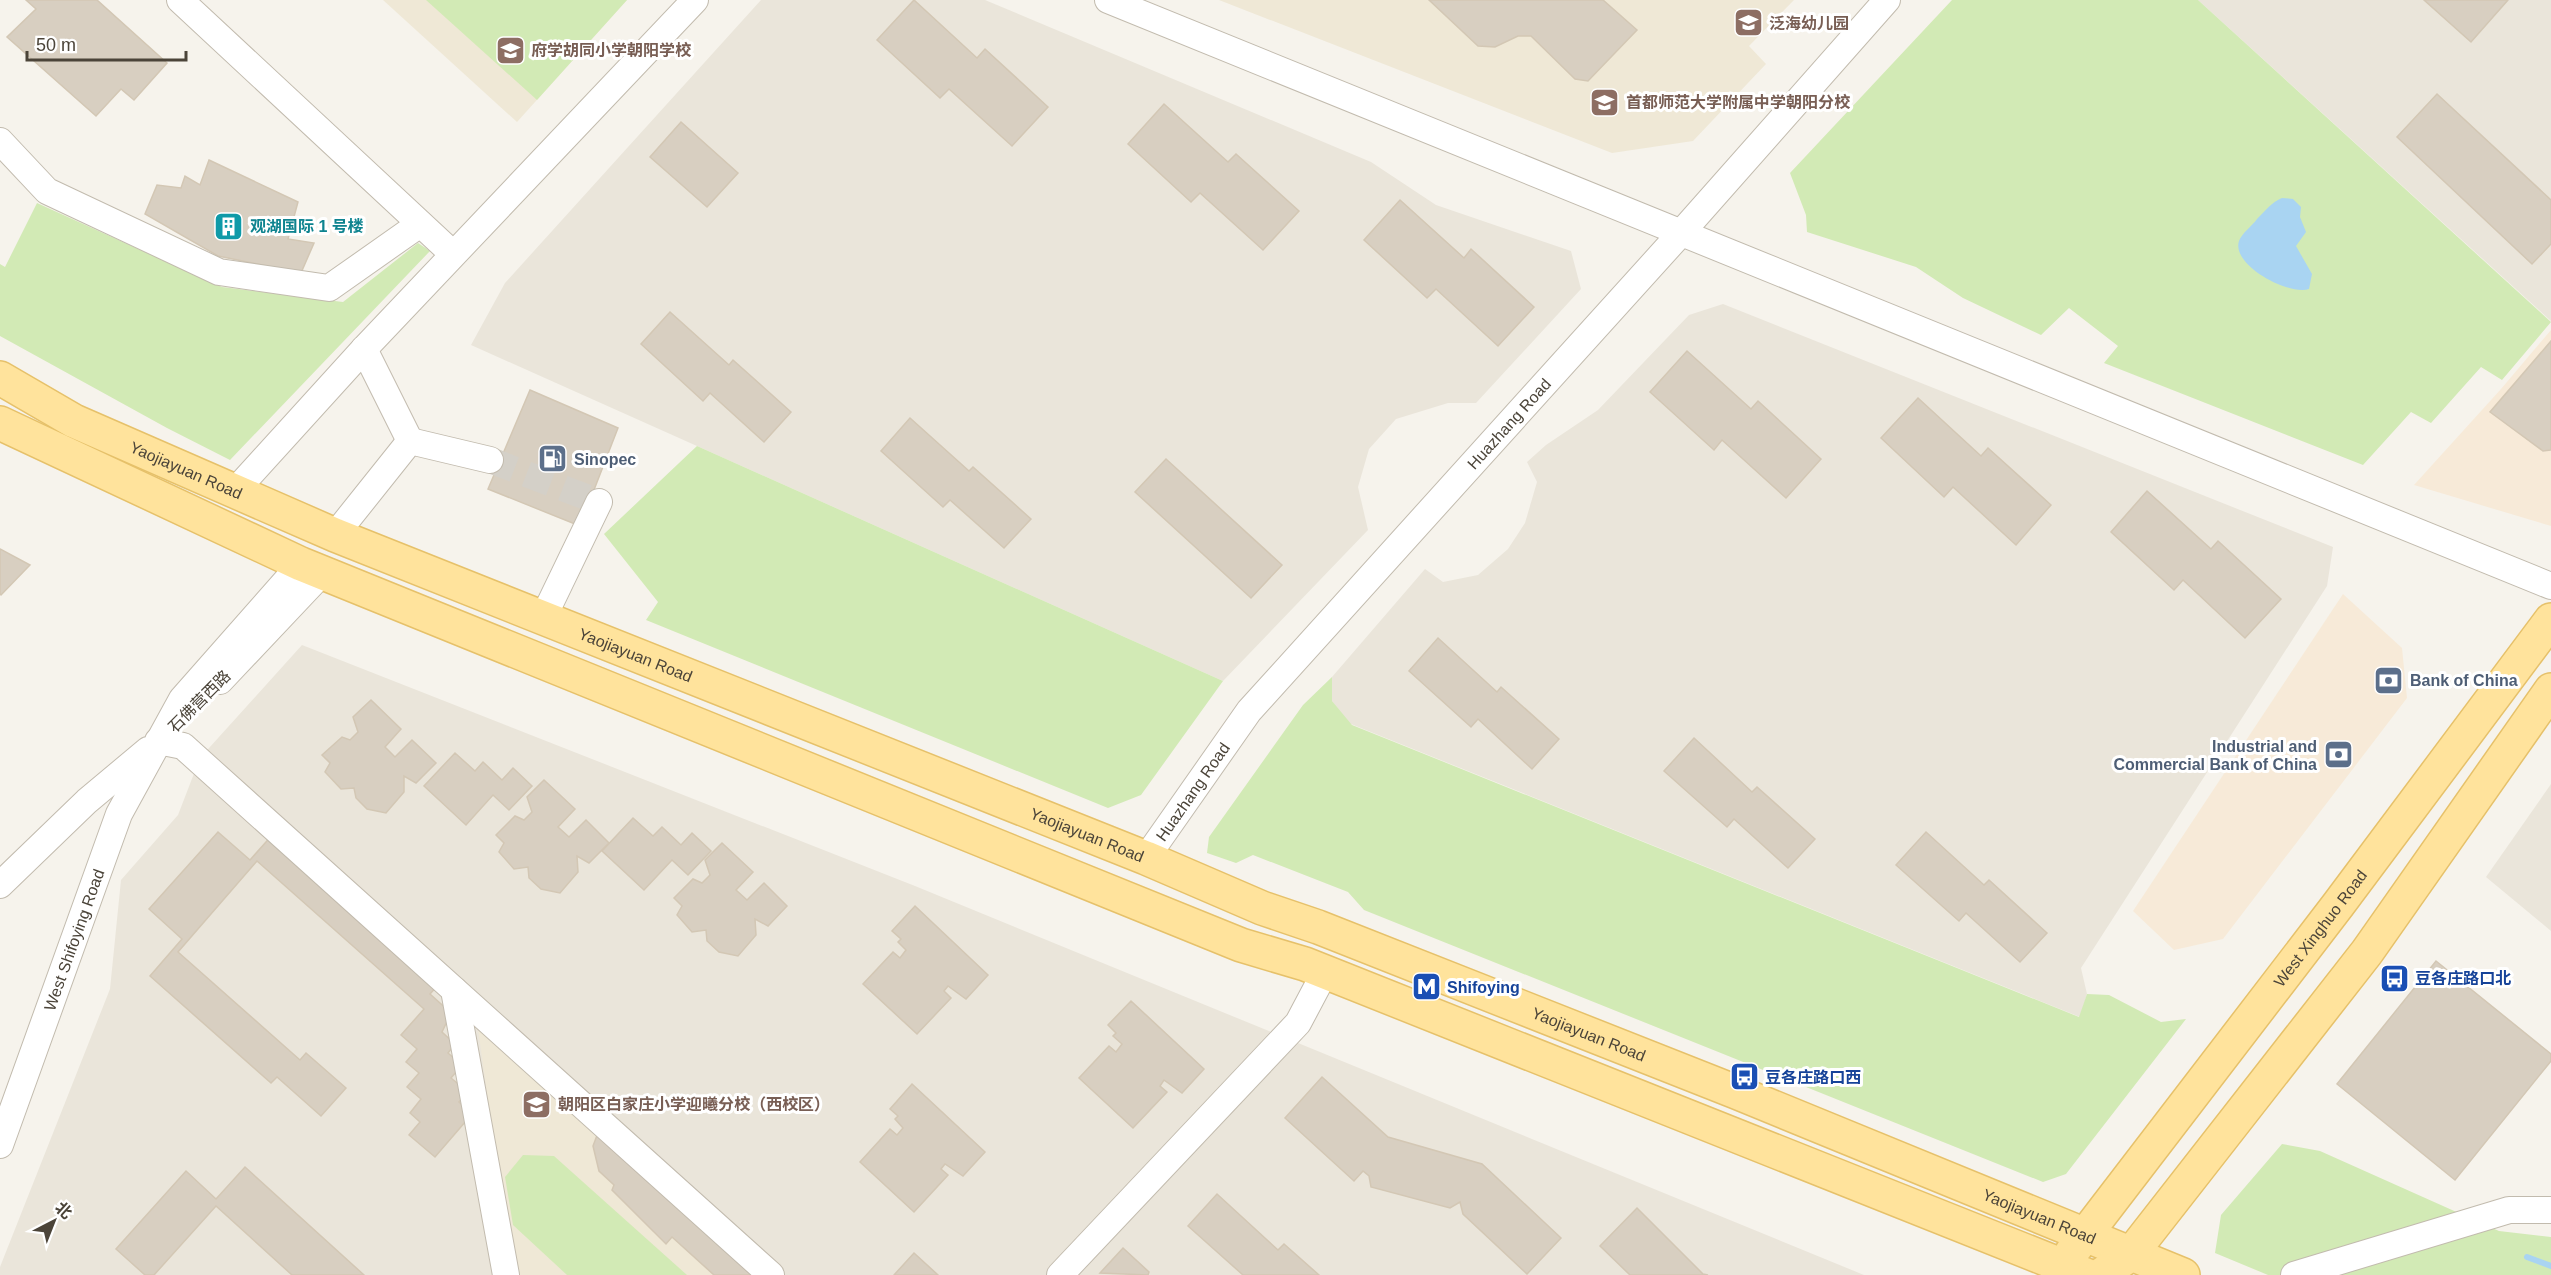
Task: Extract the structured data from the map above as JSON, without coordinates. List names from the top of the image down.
{
  "streets": {
    "main road": ["Yaojiayuan Road", "West Xinghuo Road"],
    "street": ["Huazhang Road", "石佛营西路", "West Shifoying Road"]
  },
  "crossings": [
    ["Huazhang Road", "Yaojiayuan Road"],
    ["Yaojiayuan Road", "West Xinghuo Road"],
    ["石佛营西路", "West Shifoying Road"]
  ],
  "places": {
    "school or university": [
      "泛海幼儿园",
      "府学胡同小学朝阳学校",
      "首都师范大学附属中学朝阳分校",
      "朝阳区白家庄小学迎曦分校（西校区）"
    ],
    "building": ["观湖国际 1 号楼"],
    "fuel station": ["Sinopec"],
    "bank": ["Bank of China", "Industrial and Commercial Bank of China"],
    "bus stop": ["豆各庄路口北", "豆各庄路口西"],
    "metro station": ["Shifoying"]
  },
  "scale_bar": "50 m",
  "north": "top right"
}
